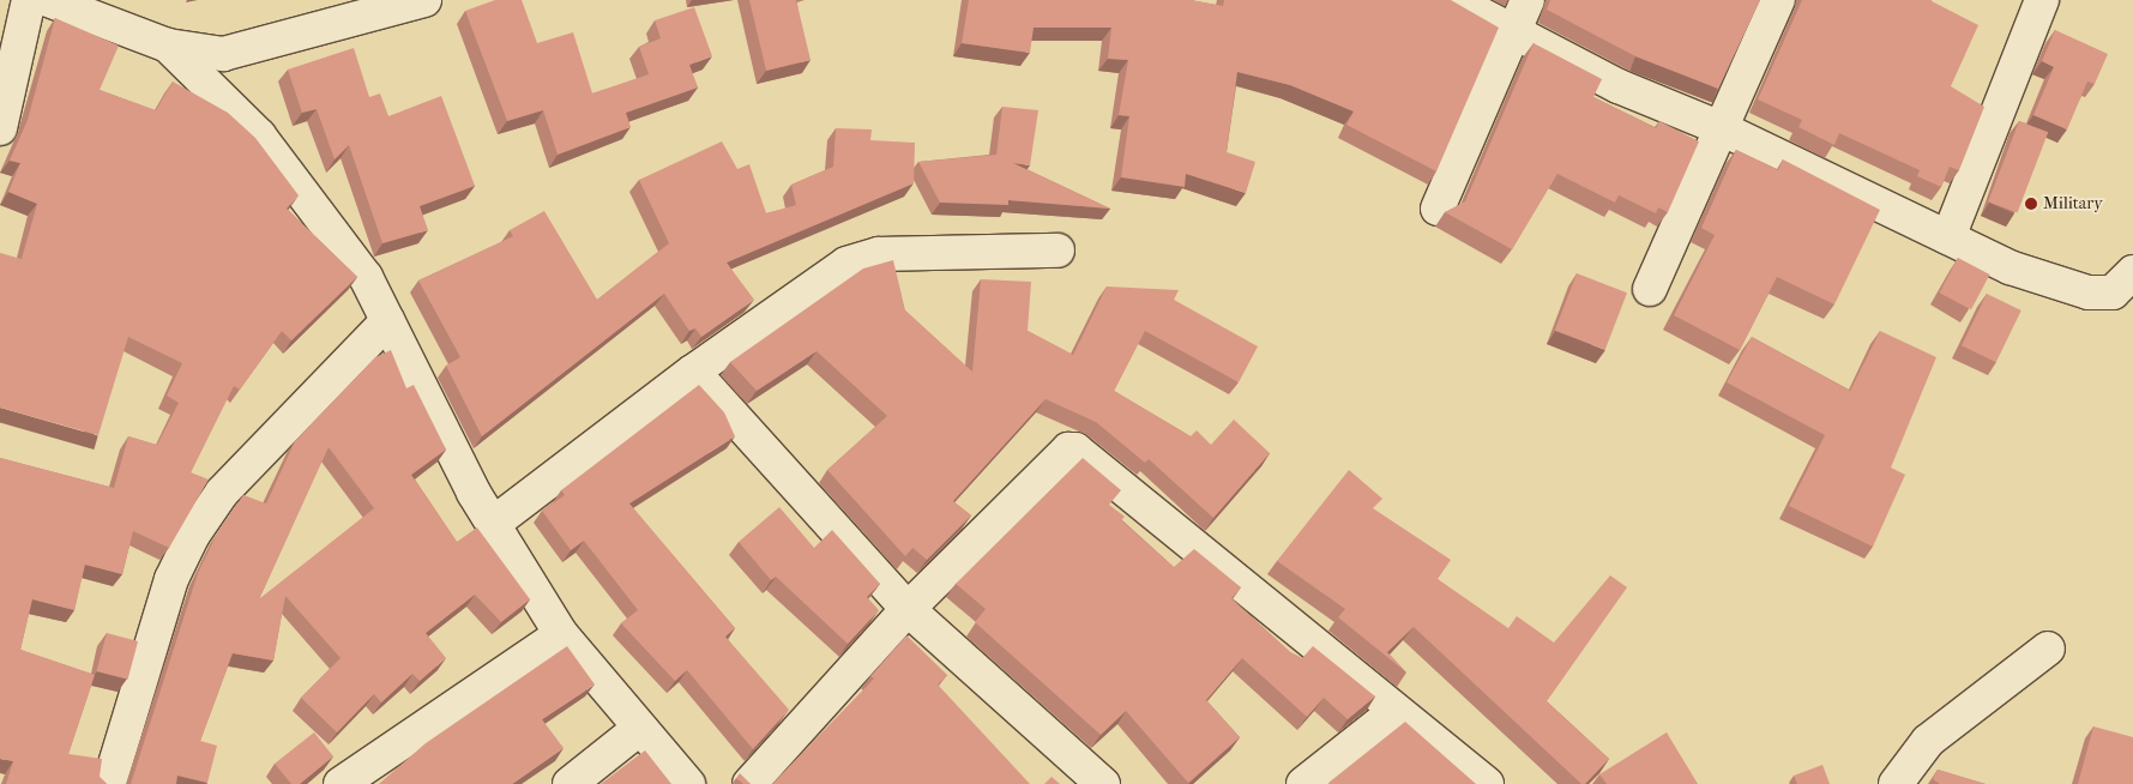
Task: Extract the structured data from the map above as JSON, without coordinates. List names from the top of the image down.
{
  "places": ["Military"]
}
